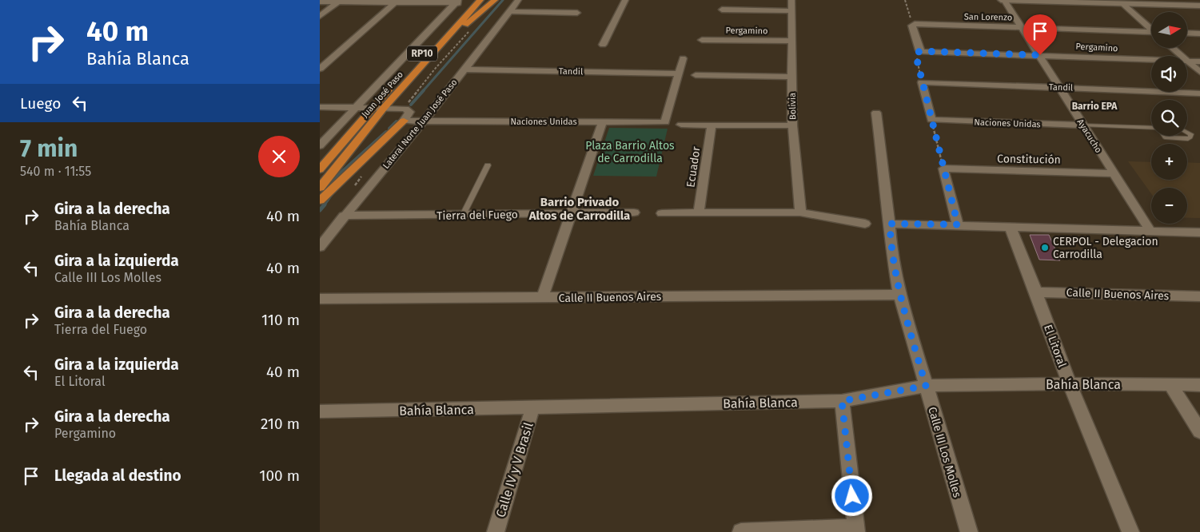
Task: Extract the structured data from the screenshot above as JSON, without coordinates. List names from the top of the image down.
{
  "streets": {
    "highway": ["RP10", "Juan José Paso"],
    "street": [
      "San Lorenzo",
      "Pergamino",
      "Tandil",
      "Bolivia",
      "Naciones Unidas",
      "Lateral Norte Juan José Paso",
      "Ayacucho",
      "Constitución",
      "Ecuador",
      "Tierra del Fuego",
      "Calle II Buenos Aires",
      "El Litoral",
      "Bahía Blanca",
      "Calle III Los Molles",
      "Calle IV y V Brasil"
    ]
  },
  "crossings": [
    ["San Lorenzo", "Ayacucho"],
    ["Pergamino", "Bolivia"],
    ["Pergamino", "Ayacucho"],
    ["Tandil", "Naciones Unidas"],
    ["Tandil", "Lateral Norte Juan José Paso"],
    ["Tandil", "Ayacucho"],
    ["Naciones Unidas", "Lateral Norte Juan José Paso"],
    ["Naciones Unidas", "Ayacucho"],
    ["Lateral Norte Juan José Paso", "Tierra del Fuego"],
    ["Ayacucho", "Constitución"],
    ["Calle II Buenos Aires", "El Litoral"],
    ["Calle II Buenos Aires", "Calle III Los Molles"],
    ["El Litoral", "Bahía Blanca"],
    ["Bahía Blanca", "Calle III Los Molles"],
    ["Bahía Blanca", "Calle IV y V Brasil"]
  ],
  "districts": ["Barrio EPA", "Barrio Privado Altos de Carrodilla"],
  "parks": ["Plaza Barrio Altos de Carrodilla"],
  "places": ["CERPOL - Delegacion Carrodilla"],
  "north": "right",
  "page": {
    "turn": ["40 m", "Bahía Blanca"],
    "map_buttons": ["+", "−"],
    "then": "Luego",
    "heading": ["7 min", "540 m · 11:55"],
    "list": [
      {
        "name": "Gira a la derecha",
        "note": "Bahía Blanca",
        "value": "40 m"
      },
      {
        "name": "Gira a la izquierda",
        "note": "Calle III Los Molles",
        "value": "40 m"
      },
      {
        "name": "Gira a la derecha",
        "note": "Tierra del Fuego",
        "value": "110 m"
      },
      {
        "name": "Gira a la izquierda",
        "note": "El Litoral",
        "value": "40 m"
      },
      {
        "name": "Gira a la derecha",
        "note": "Pergamino",
        "value": "210 m"
      },
      {
        "name": "Llegada al destino",
        "value": "100 m"
      }
    ]
  }
}
